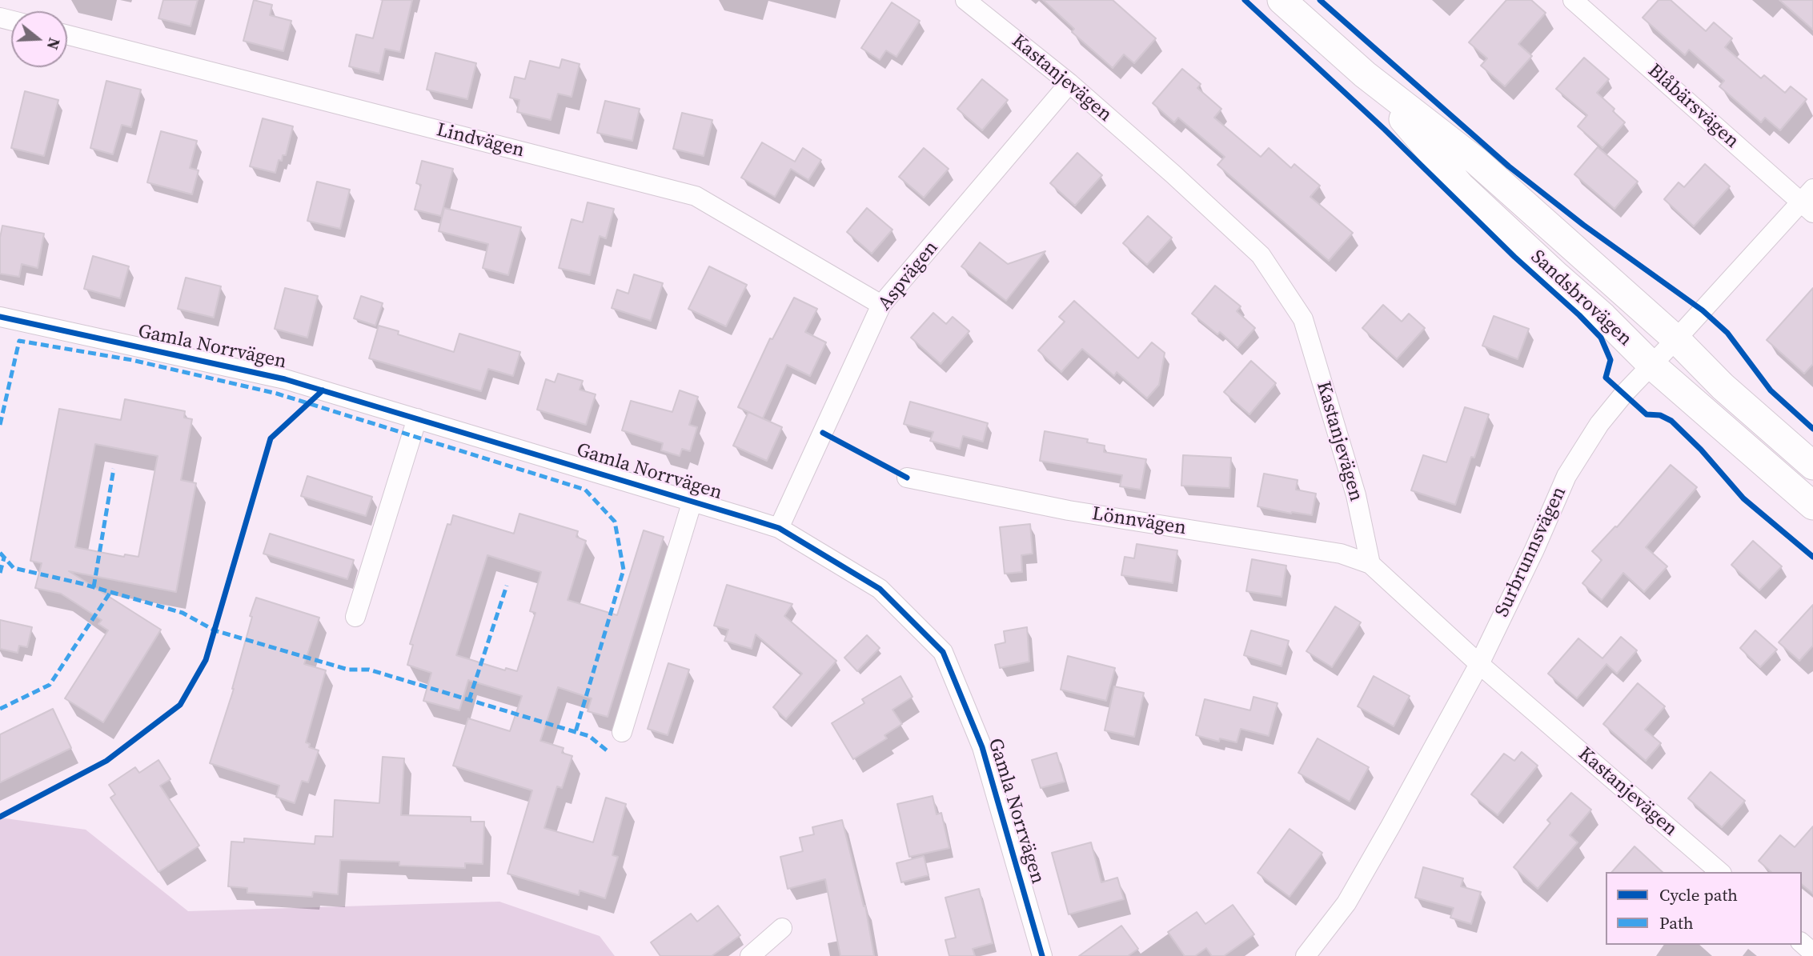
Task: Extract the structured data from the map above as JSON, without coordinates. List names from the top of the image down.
{
  "streets": {
    "main road": ["Sandsbrovägen"],
    "street": [
      "Kastanjevägen",
      "Blåbärsvägen",
      "Lindvägen",
      "Aspvägen",
      "Gamla Norrvägen",
      "Lönnvägen",
      "Surbrunnsvägen"
    ]
  },
  "crossings": [
    ["Kastanjevägen", "Aspvägen"],
    ["Kastanjevägen", "Lönnvägen"],
    ["Kastanjevägen", "Surbrunnsvägen"],
    ["Blåbärsvägen", "Surbrunnsvägen"],
    ["Lindvägen", "Aspvägen"],
    ["Aspvägen", "Gamla Norrvägen"],
    ["Sandsbrovägen", "Surbrunnsvägen"]
  ],
  "legend": ["Cycle path", "Path"],
  "north": "right"
}
